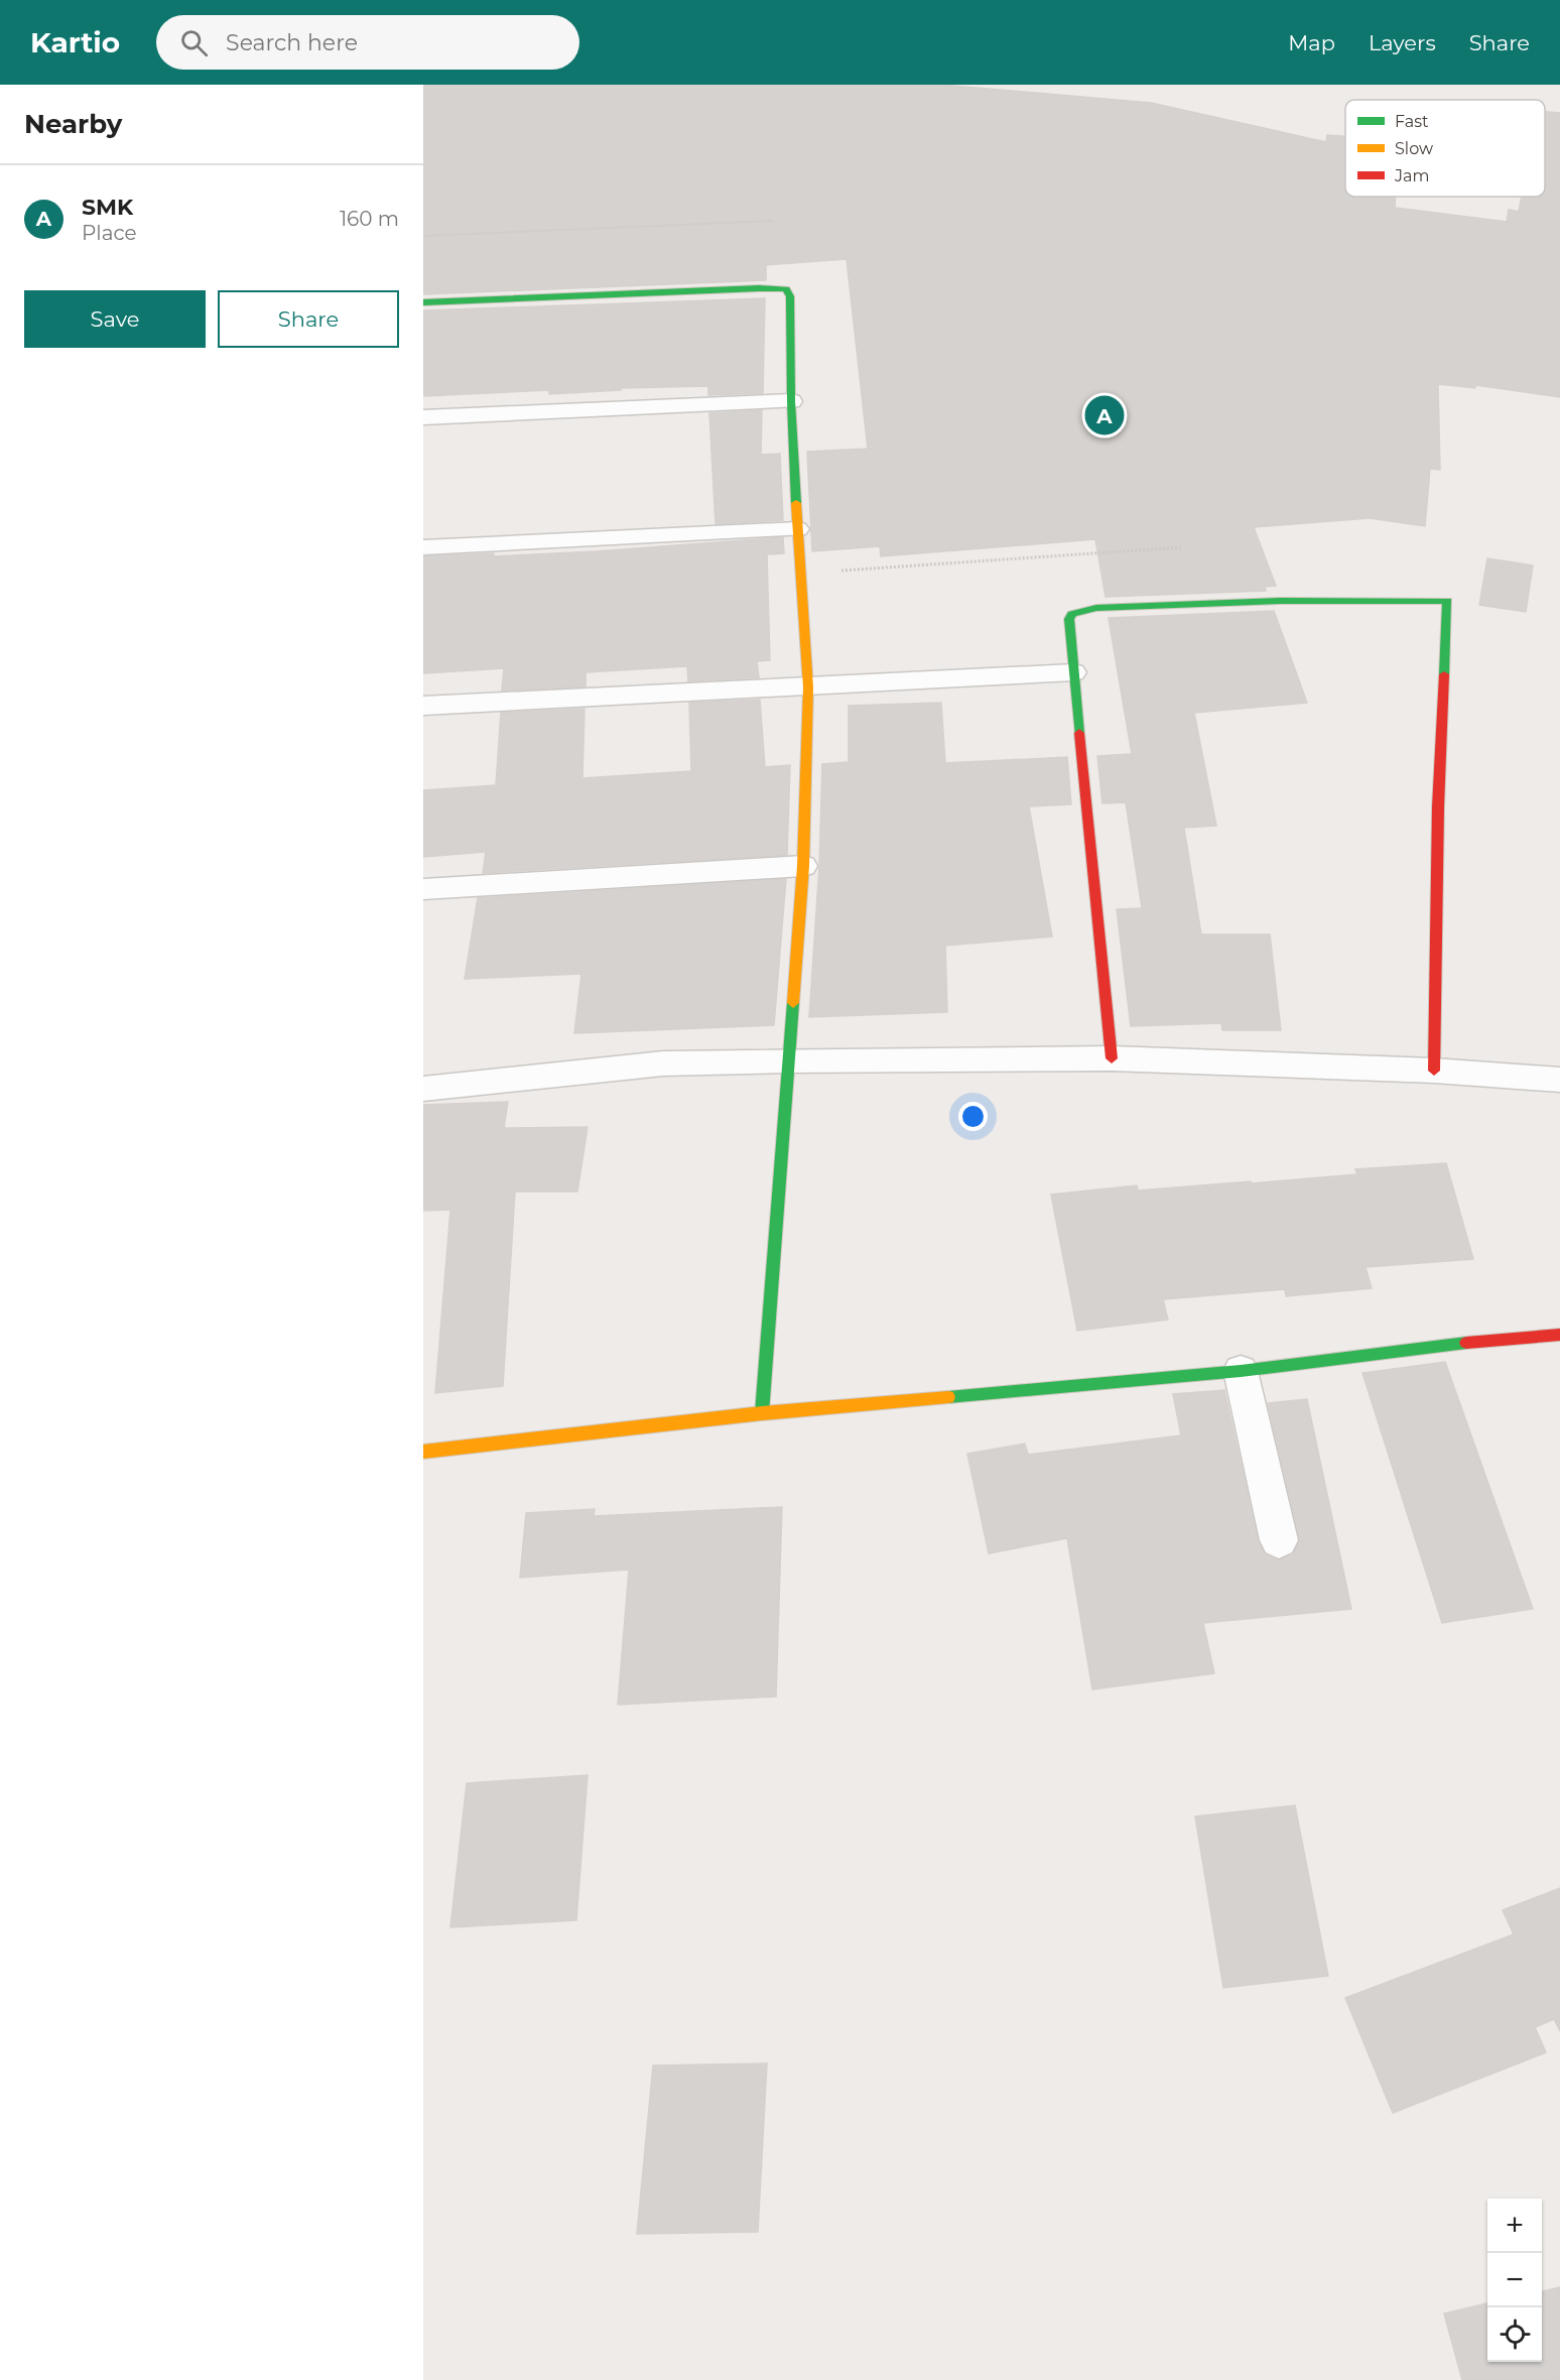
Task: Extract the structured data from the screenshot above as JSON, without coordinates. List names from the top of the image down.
{
  "legend": ["Fast", "Slow", "Jam"],
  "page": {
    "header": "Kartio",
    "search": "Search here",
    "nav": ["Map", "Layers", "Share"],
    "heading": "Nearby",
    "list": [
      {
        "mark": "A",
        "name": "SMK",
        "note": "Place",
        "value": "160 m"
      }
    ],
    "buttons": ["Save", "Share"],
    "pins": "A",
    "map_buttons": ["+", "−"]
  }
}
